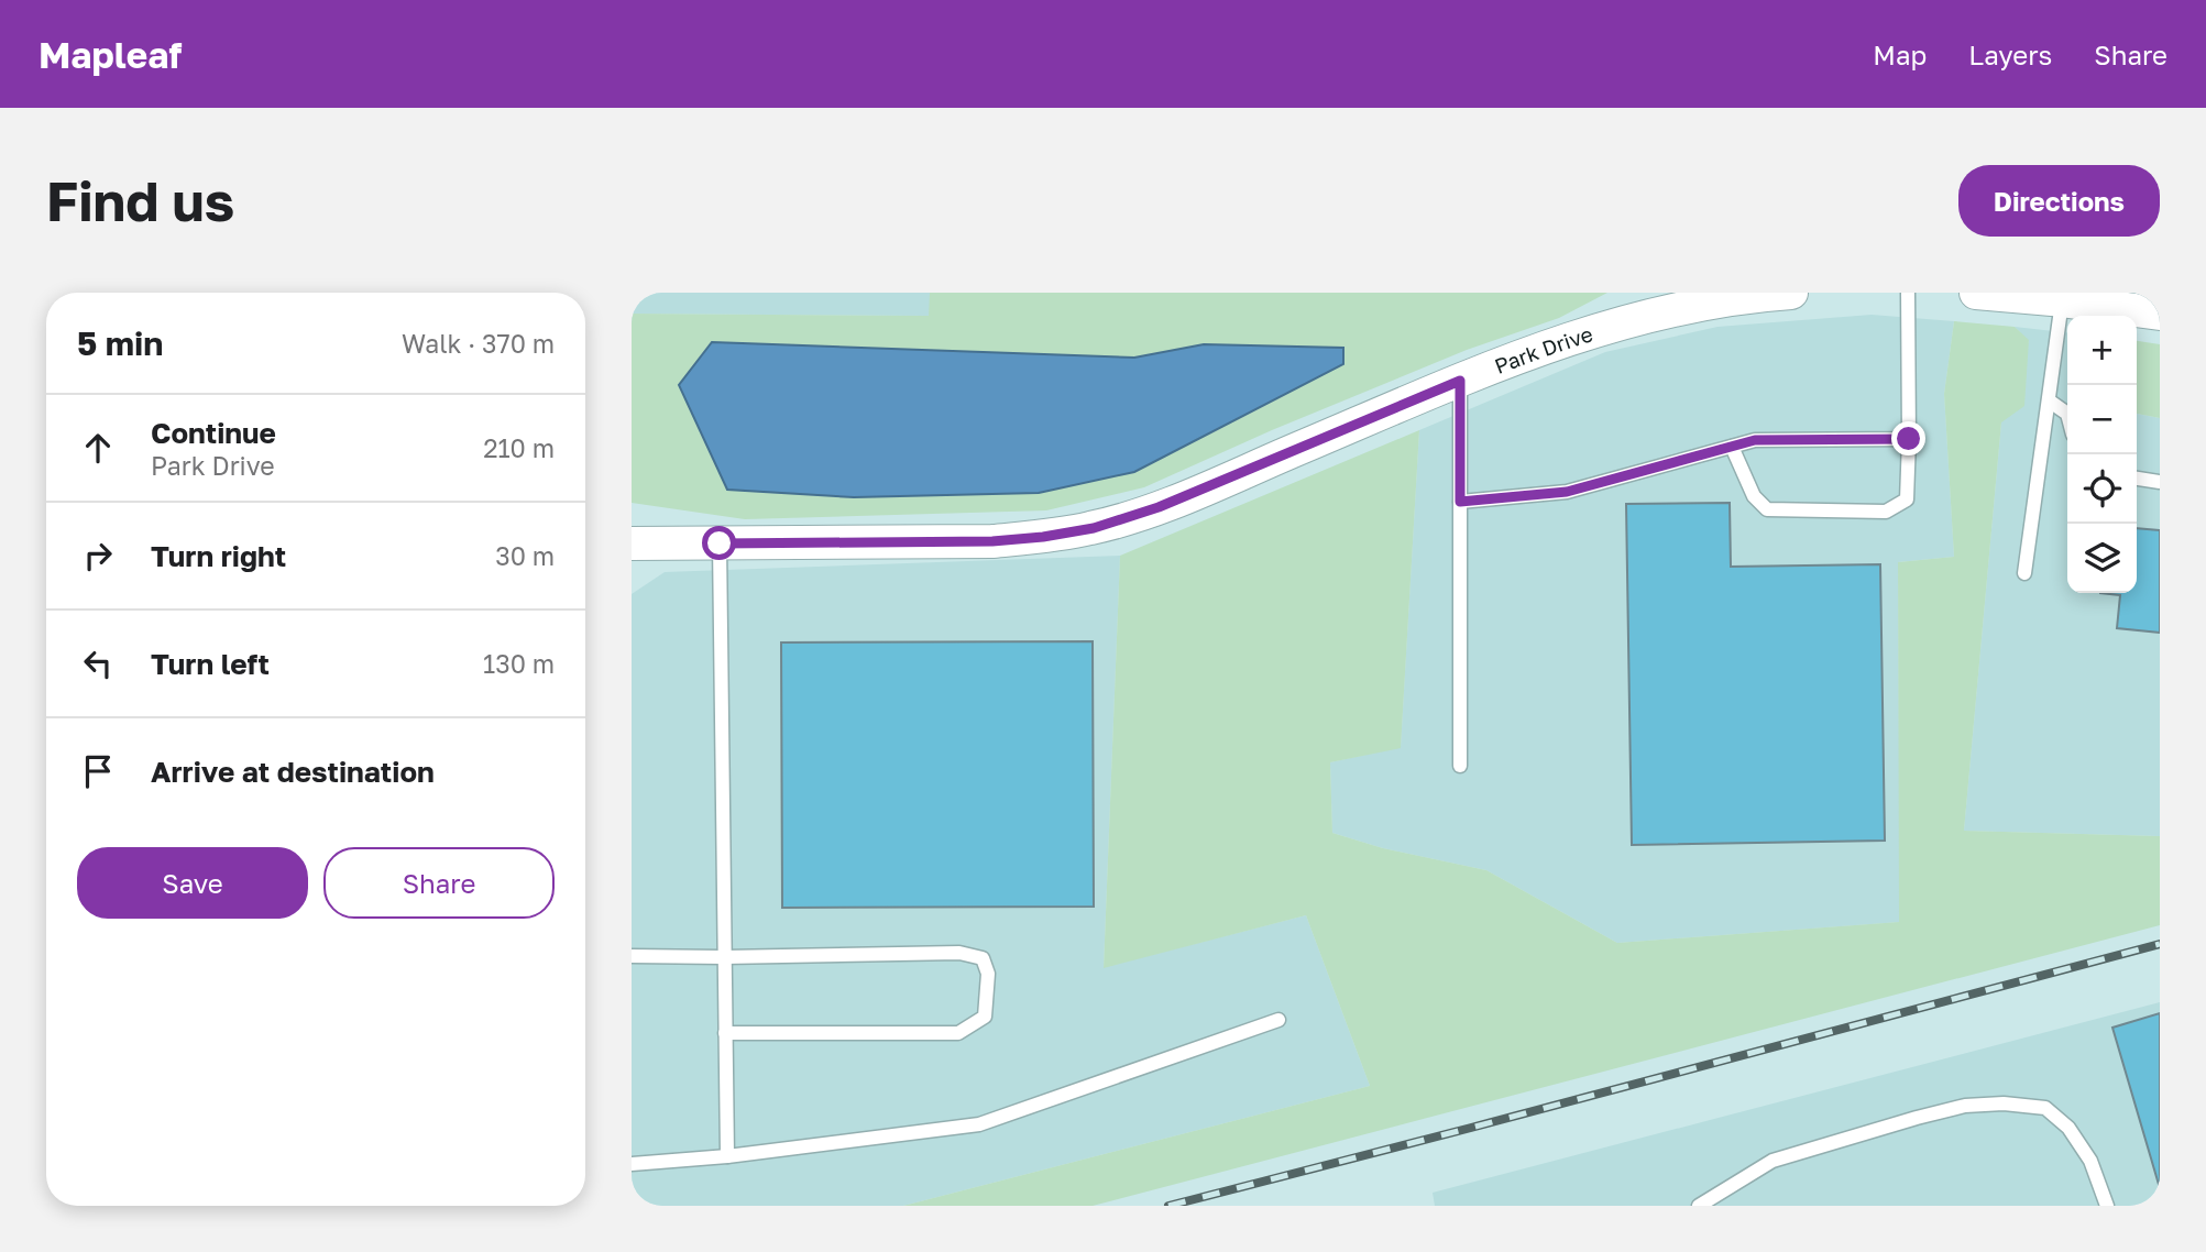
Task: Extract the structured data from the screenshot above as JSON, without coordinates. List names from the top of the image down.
{
  "streets": {
    "street": ["Park Drive"]
  },
  "page": {
    "header": "Mapleaf",
    "nav": ["Map", "Layers", "Share"],
    "buttons": [
      "Directions",
      ["Save", "Share"]
    ],
    "title": "Find us",
    "heading": ["5 min", "Walk · 370 m"],
    "map_buttons": ["+", "−"],
    "list": [
      ["Continue", "Park Drive", "210 m"],
      ["Turn right", "30 m"],
      ["Turn left", "130 m"],
      "Arrive at destination"
    ]
  }
}
